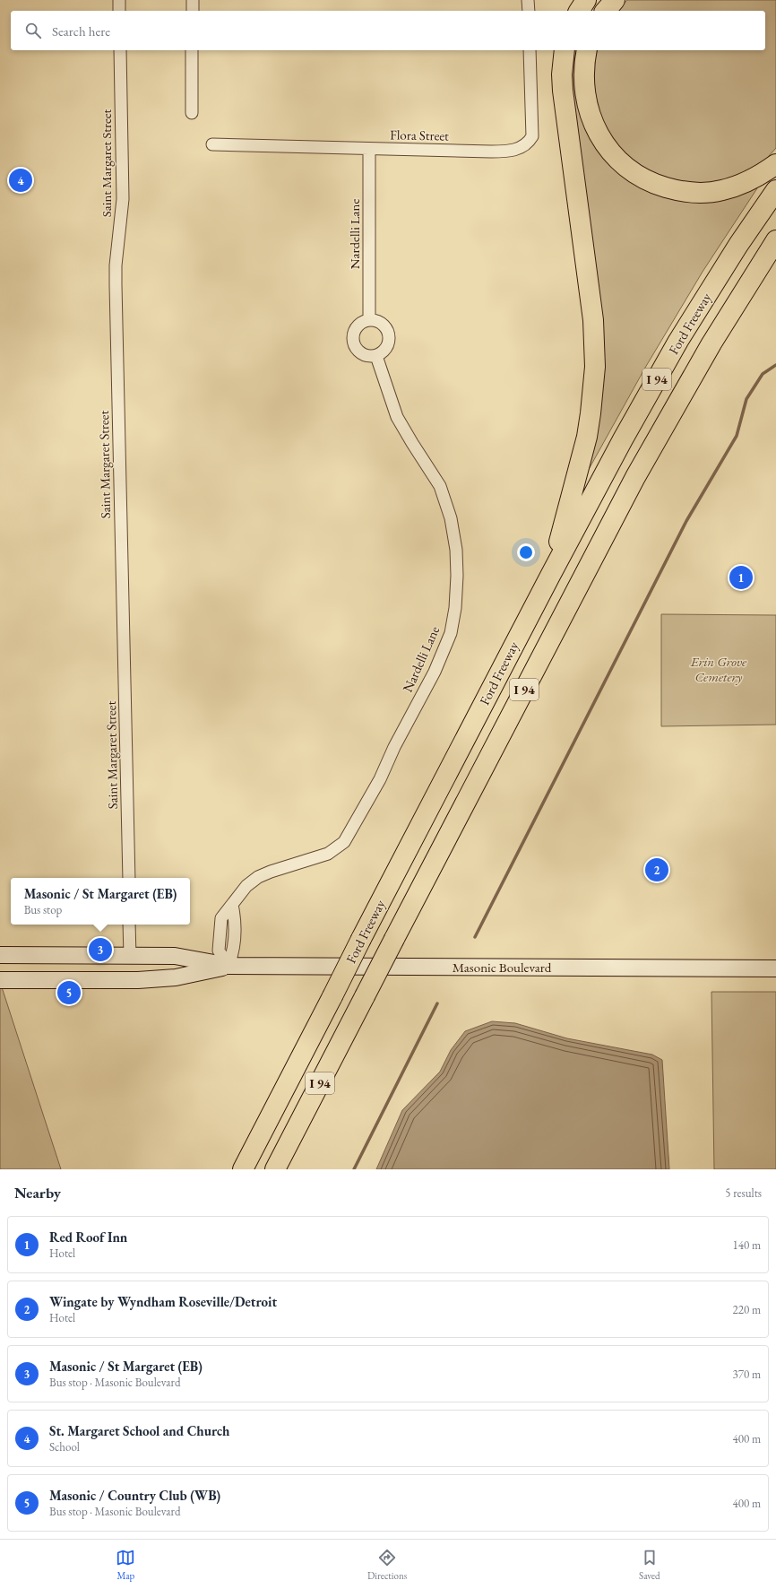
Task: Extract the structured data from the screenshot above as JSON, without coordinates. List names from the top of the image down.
{
  "streets": {
    "highway": ["Ford Freeway", "I 94"],
    "main road": ["Masonic Boulevard"],
    "street": ["Flora Street", "Saint Margaret Street", "Nardelli Lane"]
  },
  "crossings": [
    ["Flora Street", "Nardelli Lane"],
    ["Nardelli Lane", "Masonic Boulevard"]
  ],
  "parks": ["Erin Grove Cemetery"],
  "page": {
    "search": "Search here",
    "pins": [
      "4",
      "1",
      "2",
      "3",
      "5"
    ],
    "popup": ["Masonic / St Margaret (EB)", "Bus stop"],
    "heading": ["Nearby", "5 results"],
    "list": [
      {
        "mark": "1",
        "name": "Red Roof Inn",
        "note": "Hotel",
        "value": "140 m"
      },
      {
        "mark": "2",
        "name": "Wingate by Wyndham Roseville/Detroit",
        "note": "Hotel",
        "value": "220 m"
      },
      {
        "mark": "3",
        "name": "Masonic / St Margaret (EB)",
        "note": "Bus stop · Masonic Boulevard",
        "value": "370 m"
      },
      {
        "mark": "4",
        "name": "St. Margaret School and Church",
        "note": "School",
        "value": "400 m"
      },
      {
        "mark": "5",
        "name": "Masonic / Country Club (WB)",
        "note": "Bus stop · Masonic Boulevard",
        "value": "400 m"
      }
    ],
    "nav": ["Map", "Directions", "Saved"]
  }
}
